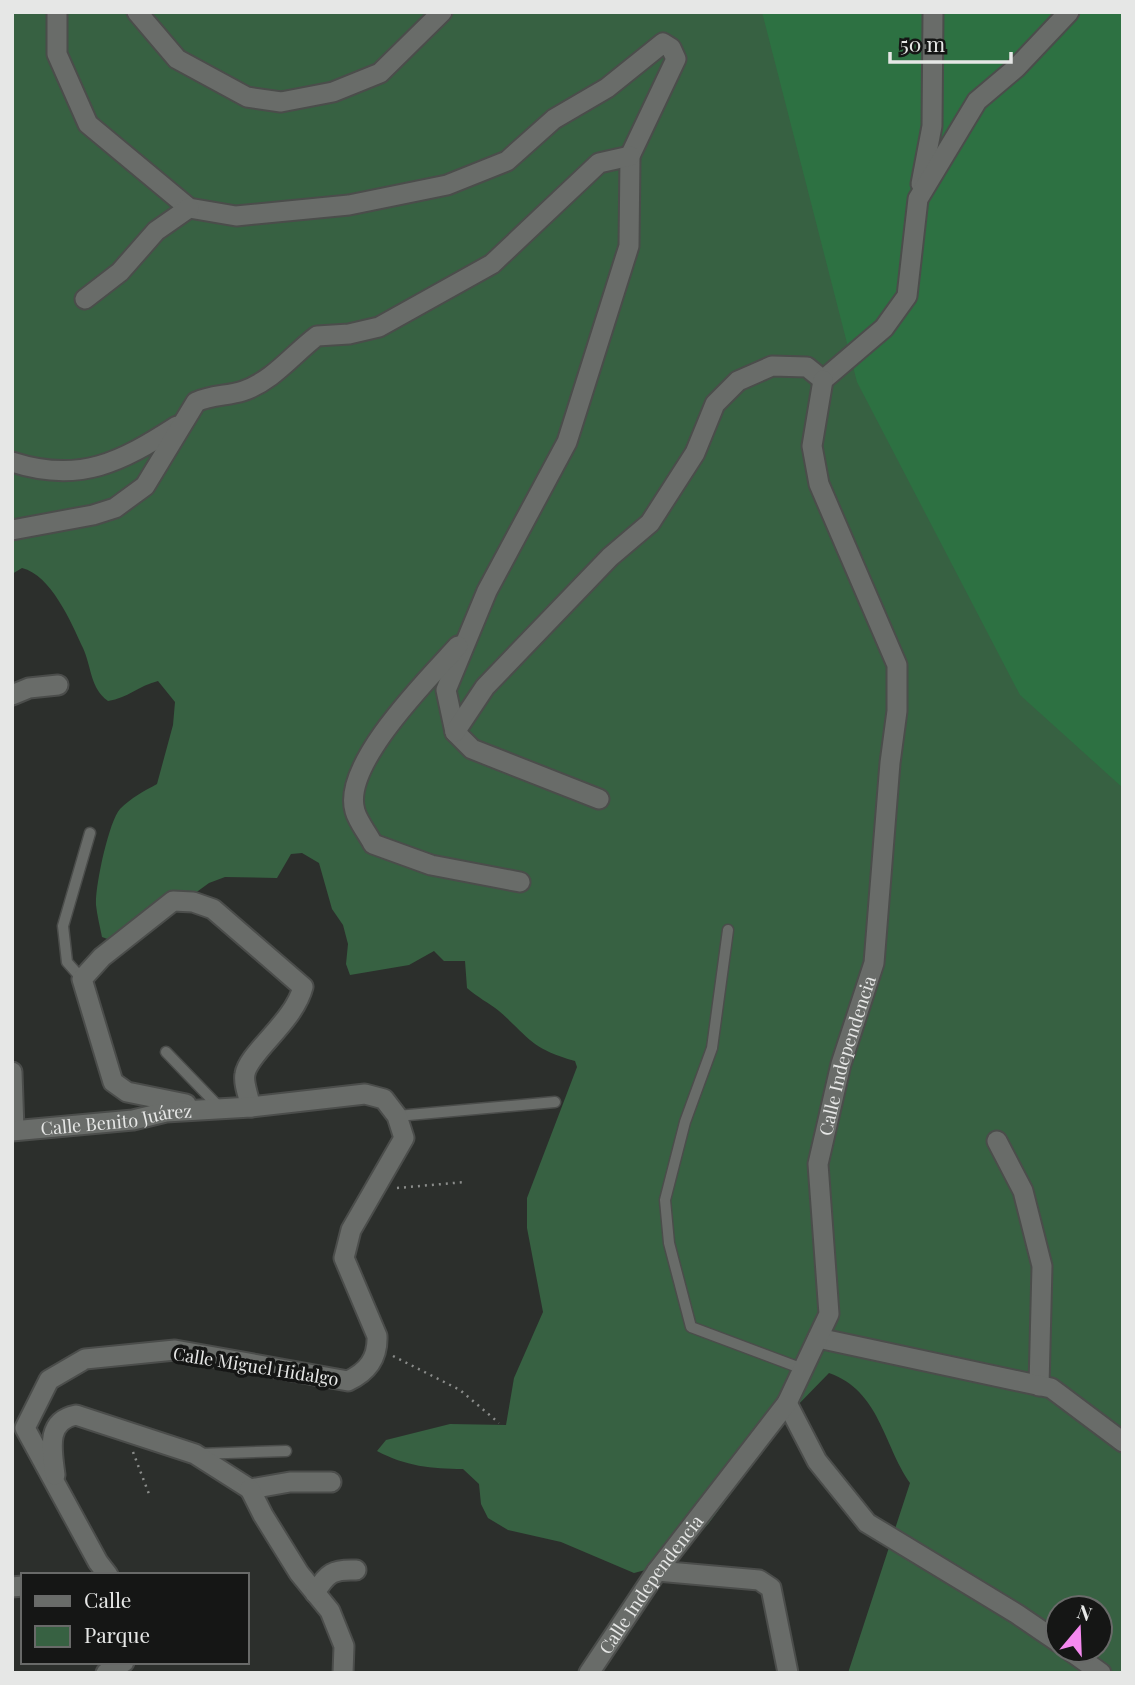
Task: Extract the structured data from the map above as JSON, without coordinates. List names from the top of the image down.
{
  "streets": {
    "street": ["Calle Independencia", "Calle Benito Juárez", "Calle Miguel Hidalgo"]
  },
  "legend": ["Calle", "Parque"],
  "scale_bar": "50 m",
  "north": "top"
}
